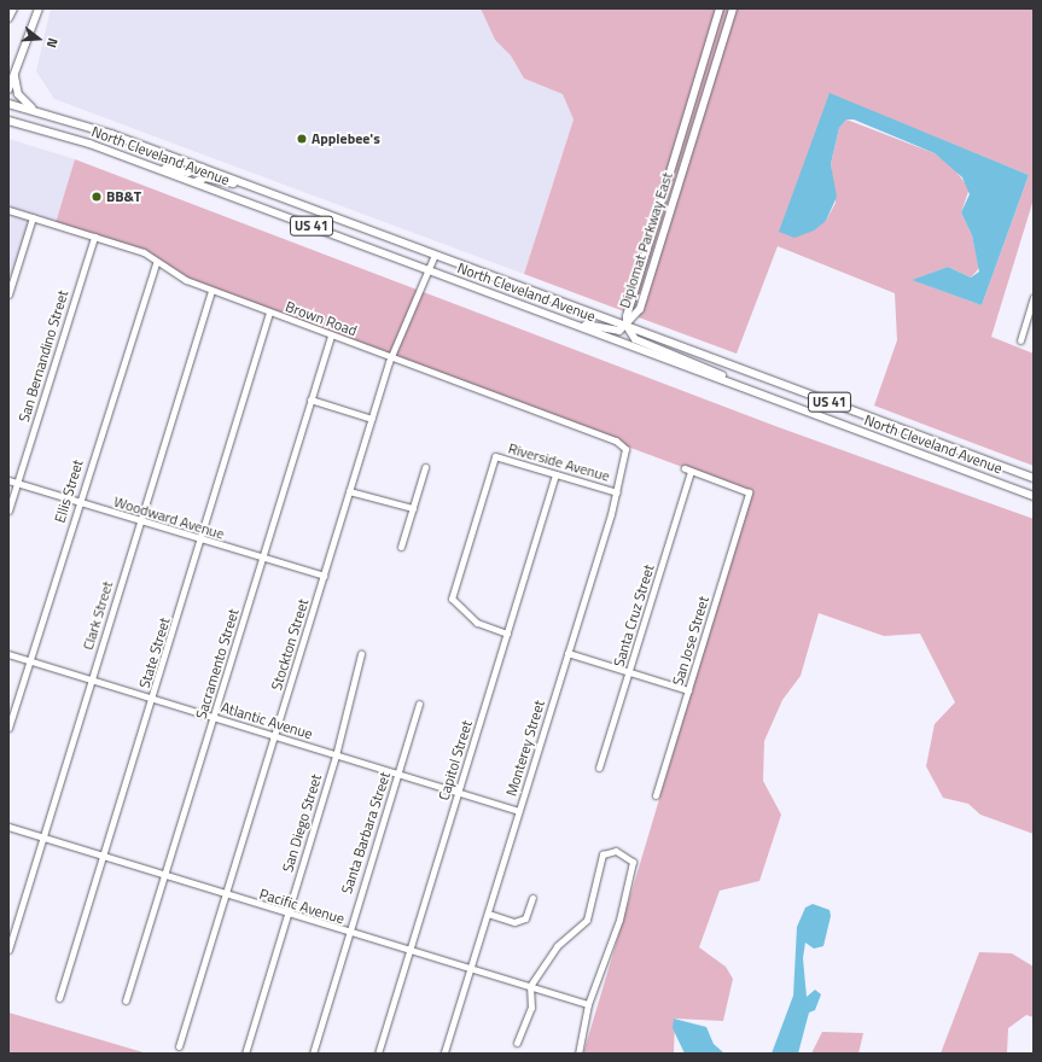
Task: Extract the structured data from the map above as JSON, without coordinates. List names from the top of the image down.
{
  "streets": {
    "main road": ["North Cleveland Avenue", "US 41", "Diplomat Parkway East"],
    "street": [
      "Brown Road",
      "San Bernandino Street",
      "Riverside Avenue",
      "Ellis Street",
      "Woodward Avenue",
      "Clark Street",
      "Santa Cruz Street",
      "San Jose Street",
      "Stockton Street",
      "State Street",
      "Sacramento Street",
      "Atlantic Avenue",
      "Monterey Street",
      "Capitol Street",
      "San Diego Street",
      "Santa Barbara Street",
      "Pacific Avenue"
    ]
  },
  "crossings": [
    ["North Cleveland Avenue", "Diplomat Parkway East"],
    ["North Cleveland Avenue", "Stockton Street"],
    ["Brown Road", "San Bernandino Street"],
    ["Brown Road", "Ellis Street"],
    ["Brown Road", "Clark Street"],
    ["Brown Road", "Stockton Street"],
    ["Brown Road", "State Street"],
    ["Brown Road", "Sacramento Street"],
    ["Brown Road", "Monterey Street"],
    ["San Bernandino Street", "Woodward Avenue"],
    ["Riverside Avenue", "Monterey Street"],
    ["Riverside Avenue", "Capitol Street"],
    ["Ellis Street", "Woodward Avenue"],
    ["Ellis Street", "Atlantic Avenue"],
    ["Woodward Avenue", "Clark Street"],
    ["Woodward Avenue", "Stockton Street"],
    ["Woodward Avenue", "State Street"],
    ["Woodward Avenue", "Sacramento Street"],
    ["Clark Street", "Atlantic Avenue"],
    ["Clark Street", "Pacific Avenue"],
    ["Santa Cruz Street", "San Jose Street"],
    ["Stockton Street", "Atlantic Avenue"],
    ["Stockton Street", "Pacific Avenue"],
    ["State Street", "Atlantic Avenue"],
    ["State Street", "Pacific Avenue"],
    ["Sacramento Street", "Atlantic Avenue"],
    ["Sacramento Street", "Pacific Avenue"],
    ["Atlantic Avenue", "Monterey Street"],
    ["Atlantic Avenue", "Capitol Street"],
    ["Atlantic Avenue", "San Diego Street"],
    ["Atlantic Avenue", "Santa Barbara Street"],
    ["Monterey Street", "Pacific Avenue"],
    ["Capitol Street", "Pacific Avenue"],
    ["San Diego Street", "Pacific Avenue"],
    ["Santa Barbara Street", "Pacific Avenue"]
  ],
  "places": ["Applebee's", "BB&T"],
  "north": "right"
}
